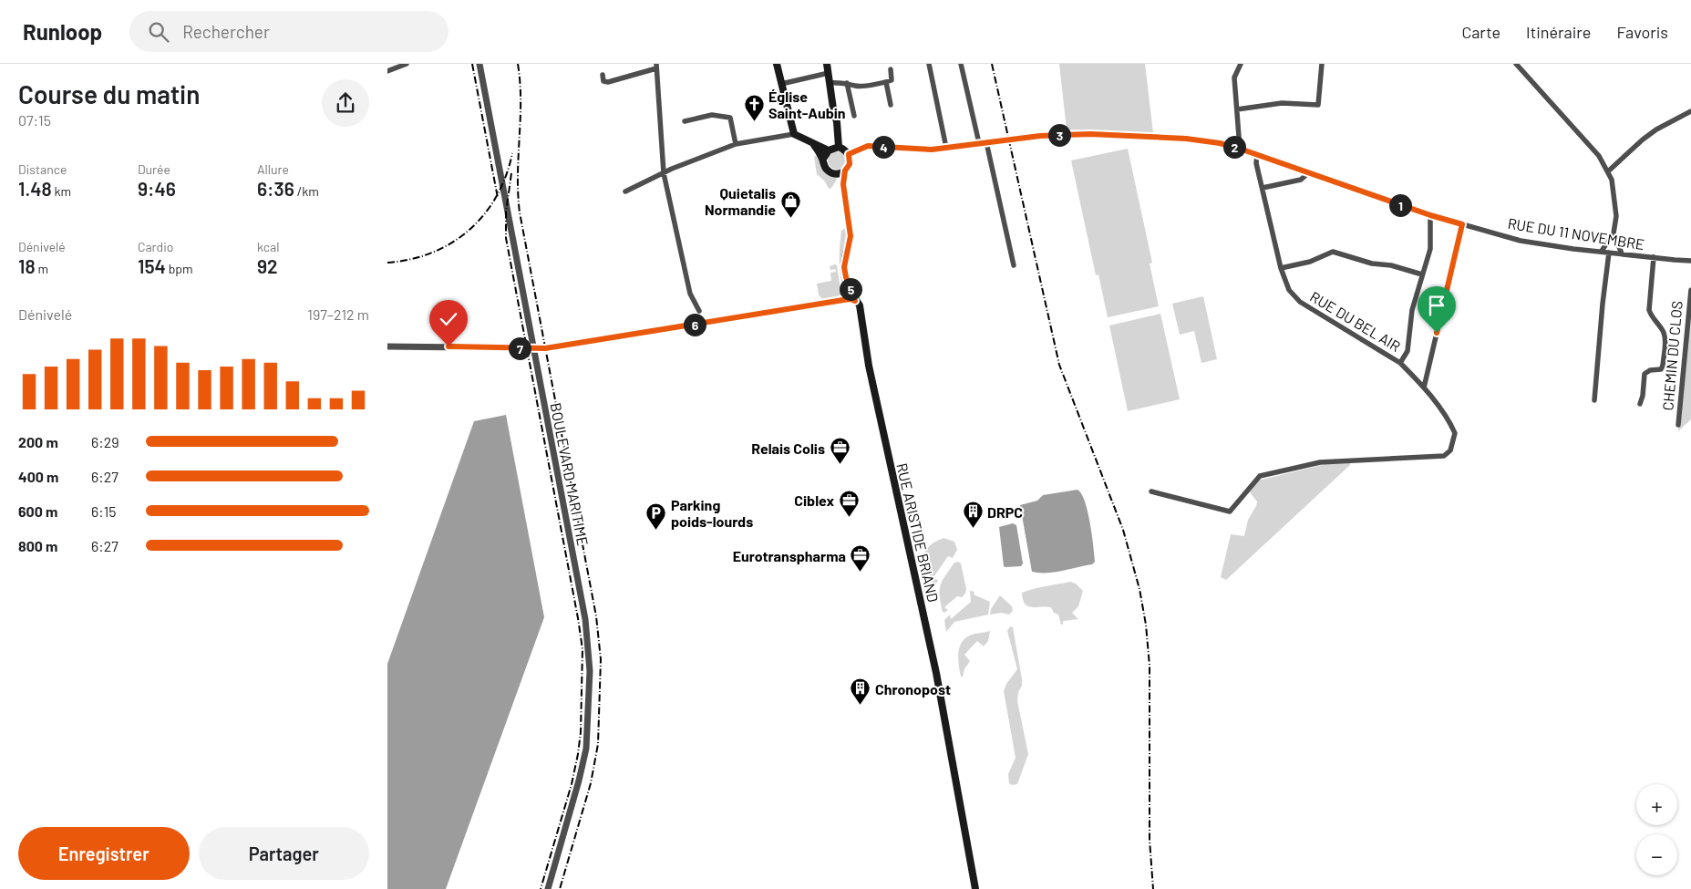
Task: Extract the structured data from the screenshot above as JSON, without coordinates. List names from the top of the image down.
{
  "streets": {
    "main road": ["RUE ARISTIDE BRIAND"],
    "street": [
      "RUE DU 11 NOVEMBRE",
      "RUE DU BEL AIR",
      "CHEMIN DU CLOS",
      "BOULEVARD MARITIME"
    ]
  },
  "crossings": [
    ["RUE DU 11 NOVEMBRE", "RUE DU BEL AIR"],
    ["RUE DU 11 NOVEMBRE", "RUE ARISTIDE BRIAND"]
  ],
  "places": {
    "church": ["Église Saint-Aubin"],
    "shop": ["Quietalis Normandie"],
    "office": ["Relais Colis", "Ciblex", "Eurotranspharma"],
    "building": ["DRPC", "Chronopost"],
    "parking": ["Parking poids-lourds"]
  },
  "page": {
    "header": "Runloop",
    "search": "Rechercher",
    "nav": ["Carte", "Itinéraire", "Favoris"],
    "heading": ["Course du matin", "07:15"],
    "pins": [
      "3",
      "2",
      "4",
      "1",
      "5",
      "6",
      "7"
    ],
    "stats": [
      ["Distance", "1.48 km"],
      ["Durée", "9:46"],
      ["Allure", "6:36 /km"],
      ["Dénivelé", "18 m"],
      ["Cardio", "154 bpm"],
      ["kcal", "92"]
    ],
    "chart": ["Dénivelé", "197–212 m"],
    "list": [
      {
        "name": "200 m",
        "note": "6:29"
      },
      {
        "name": "400 m",
        "note": "6:27"
      },
      {
        "name": "600 m",
        "note": "6:15"
      },
      {
        "name": "800 m",
        "note": "6:27"
      }
    ],
    "map_buttons": ["+", "−"],
    "buttons": ["Enregistrer", "Partager"]
  }
}
